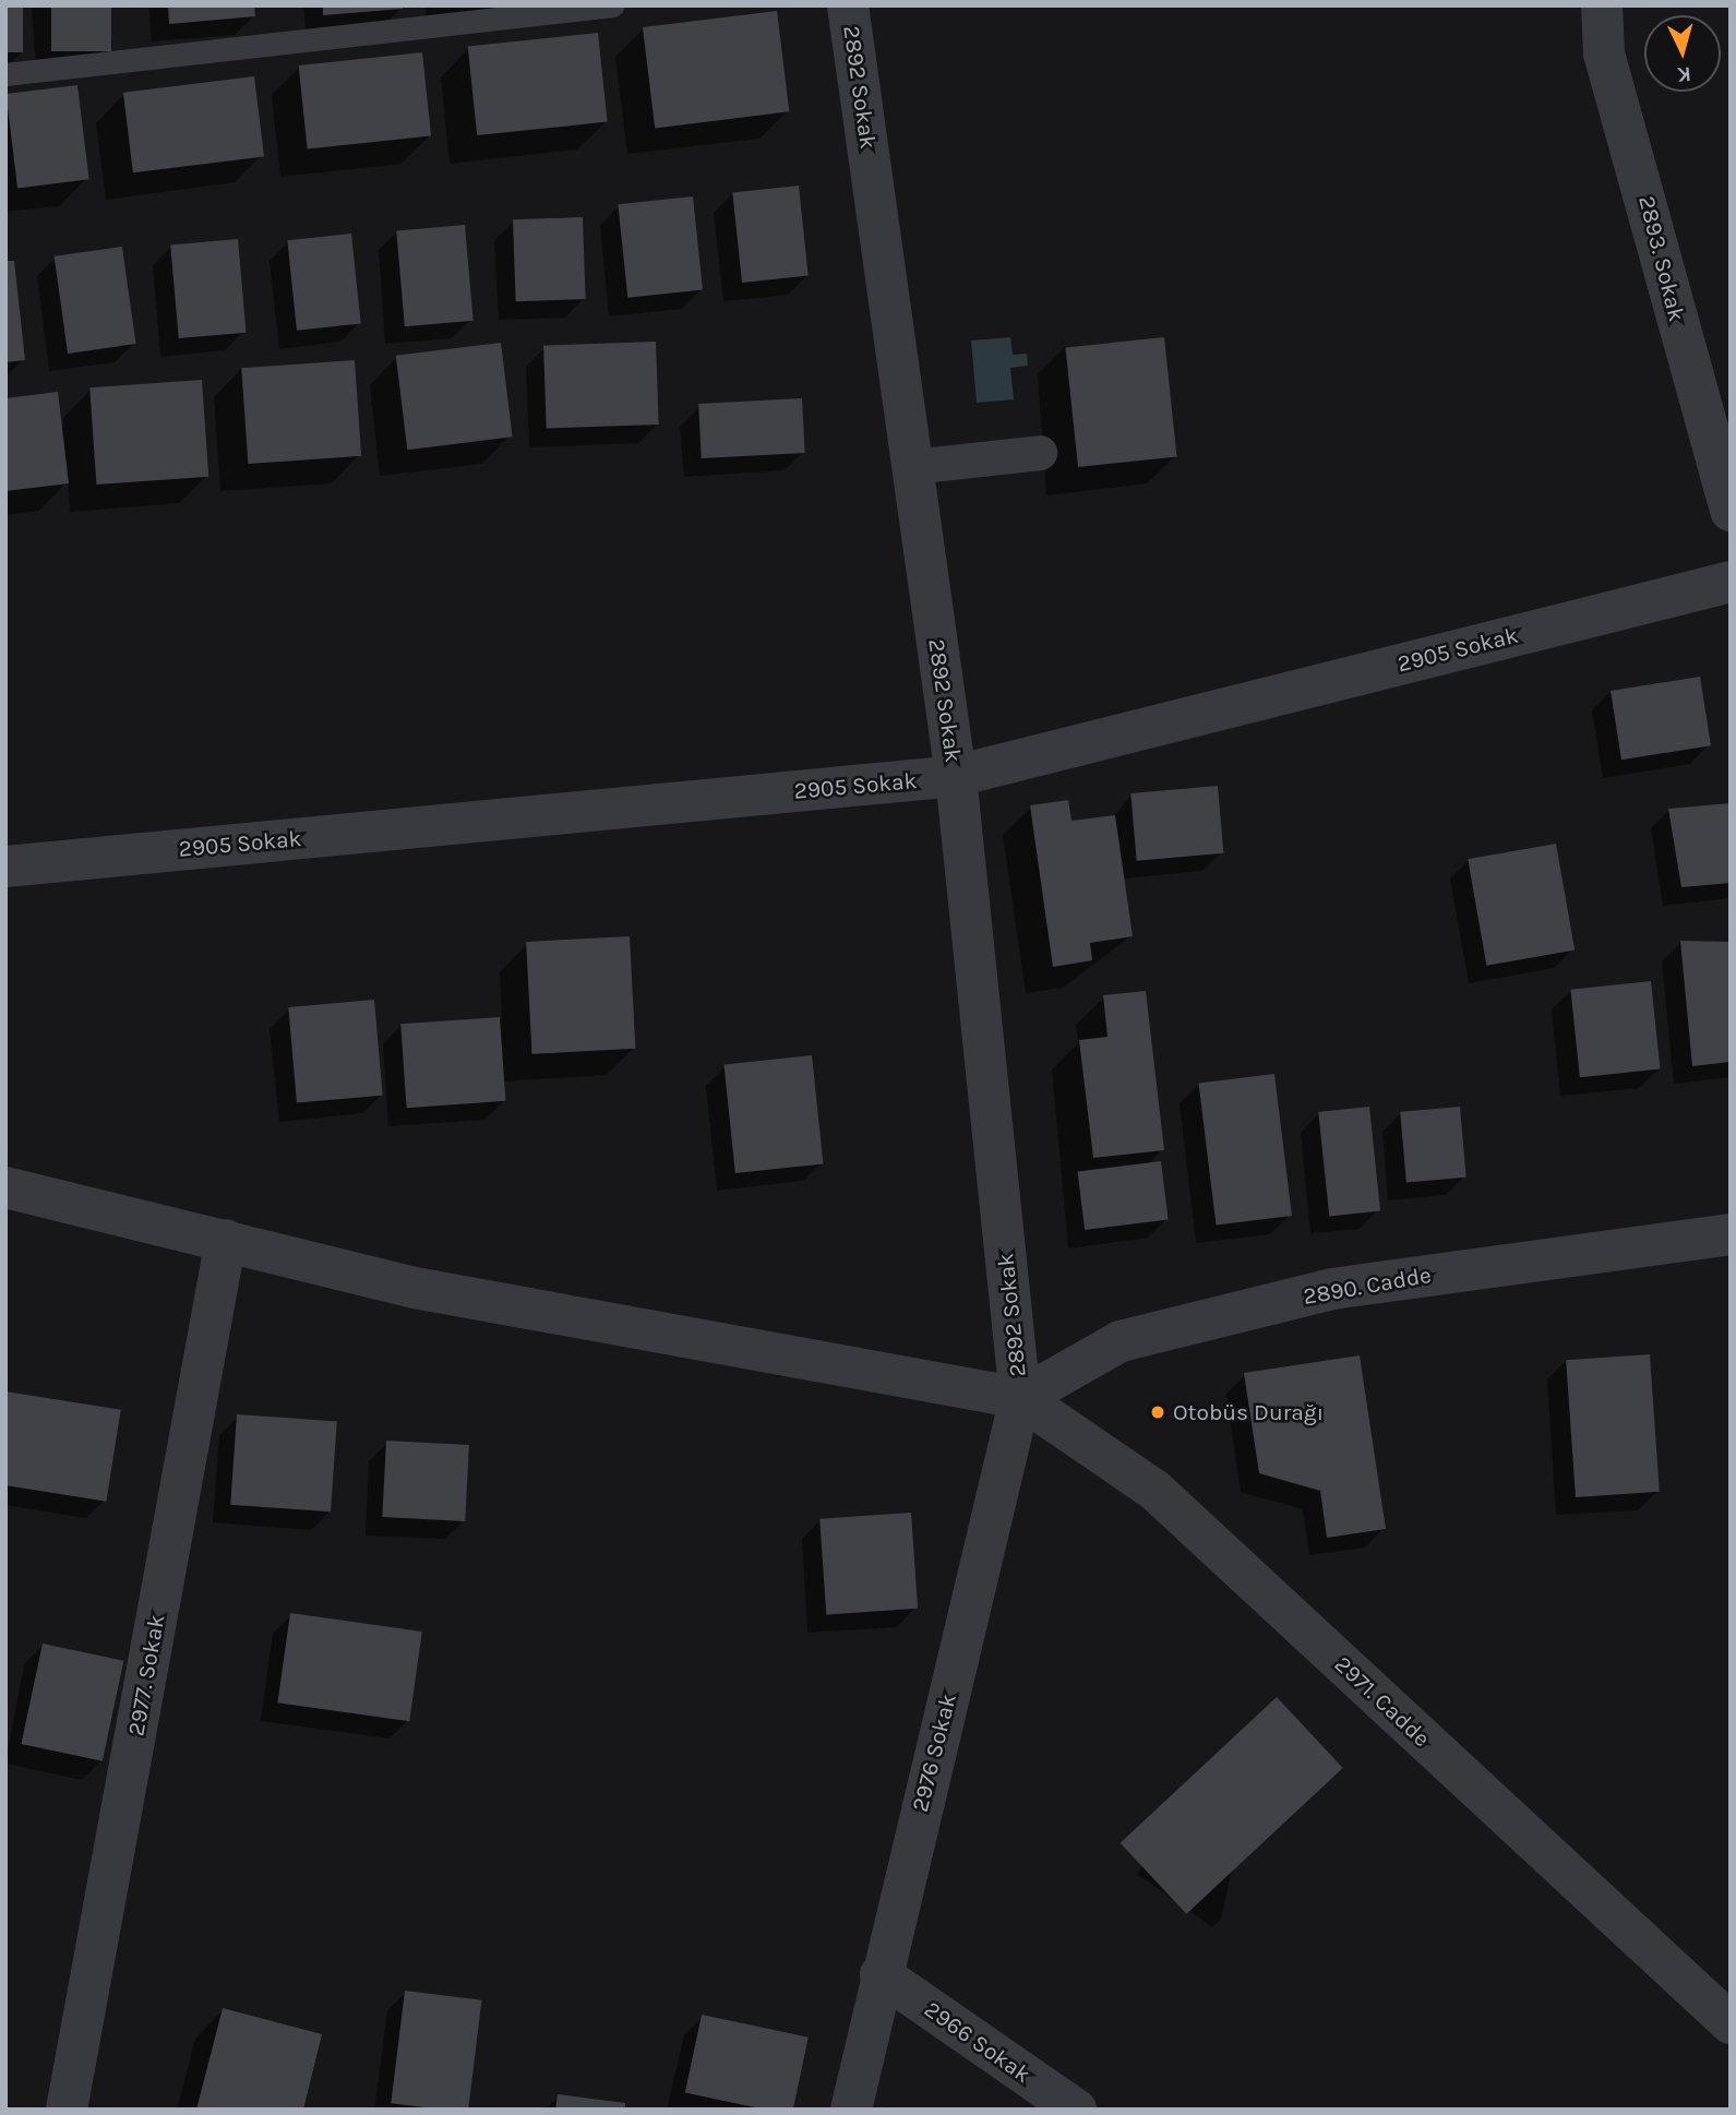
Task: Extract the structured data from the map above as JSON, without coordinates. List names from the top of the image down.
{
  "streets": {
    "street": [
      "2892 Sokak",
      "2893. Sokak",
      "2905 Sokak",
      "2890. Cadde",
      "2977. Sokak",
      "2971. Cadde",
      "2976 Sokak",
      "2966 Sokak"
    ]
  },
  "crossings": [
    ["2892 Sokak", "2905 Sokak"],
    ["2892 Sokak", "2890. Cadde"],
    ["2892 Sokak", "2971. Cadde"],
    ["2892 Sokak", "2976 Sokak"],
    ["2890. Cadde", "2971. Cadde"],
    ["2890. Cadde", "2976 Sokak"],
    ["2971. Cadde", "2976 Sokak"],
    ["2976 Sokak", "2966 Sokak"]
  ],
  "places": ["Otobüs Durağı"],
  "north": "bottom"
}
